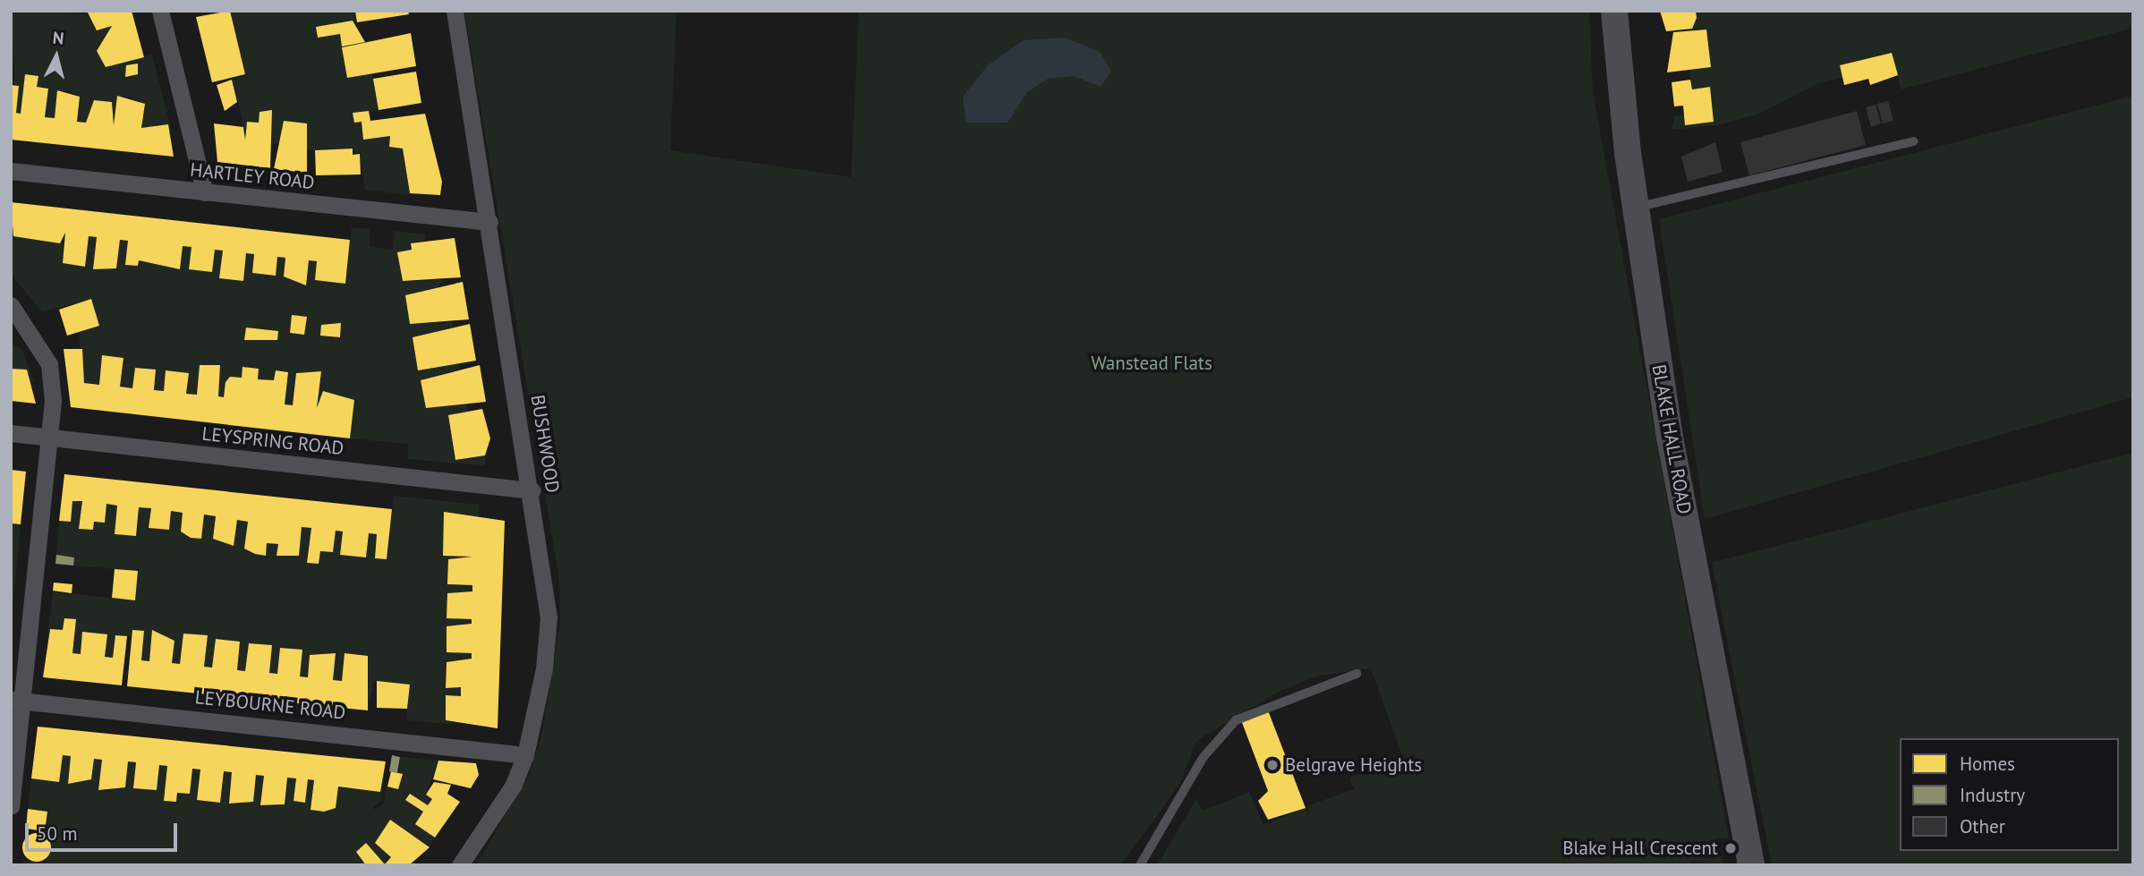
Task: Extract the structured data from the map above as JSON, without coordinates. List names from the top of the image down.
{
  "streets": {
    "main road": ["BLAKE HALL ROAD"],
    "street": [
      "HARTLEY ROAD",
      "LEYSPRING ROAD",
      "BUSHWOOD",
      "LEYBOURNE ROAD"
    ]
  },
  "crossings": [
    ["HARTLEY ROAD", "BUSHWOOD"],
    ["LEYSPRING ROAD", "BUSHWOOD"],
    ["BUSHWOOD", "LEYBOURNE ROAD"]
  ],
  "parks": ["Wanstead Flats"],
  "places": ["Belgrave Heights", "Blake Hall Crescent"],
  "legend": ["Homes", "Industry", "Other"],
  "scale_bar": "50 m",
  "north": "top"
}
